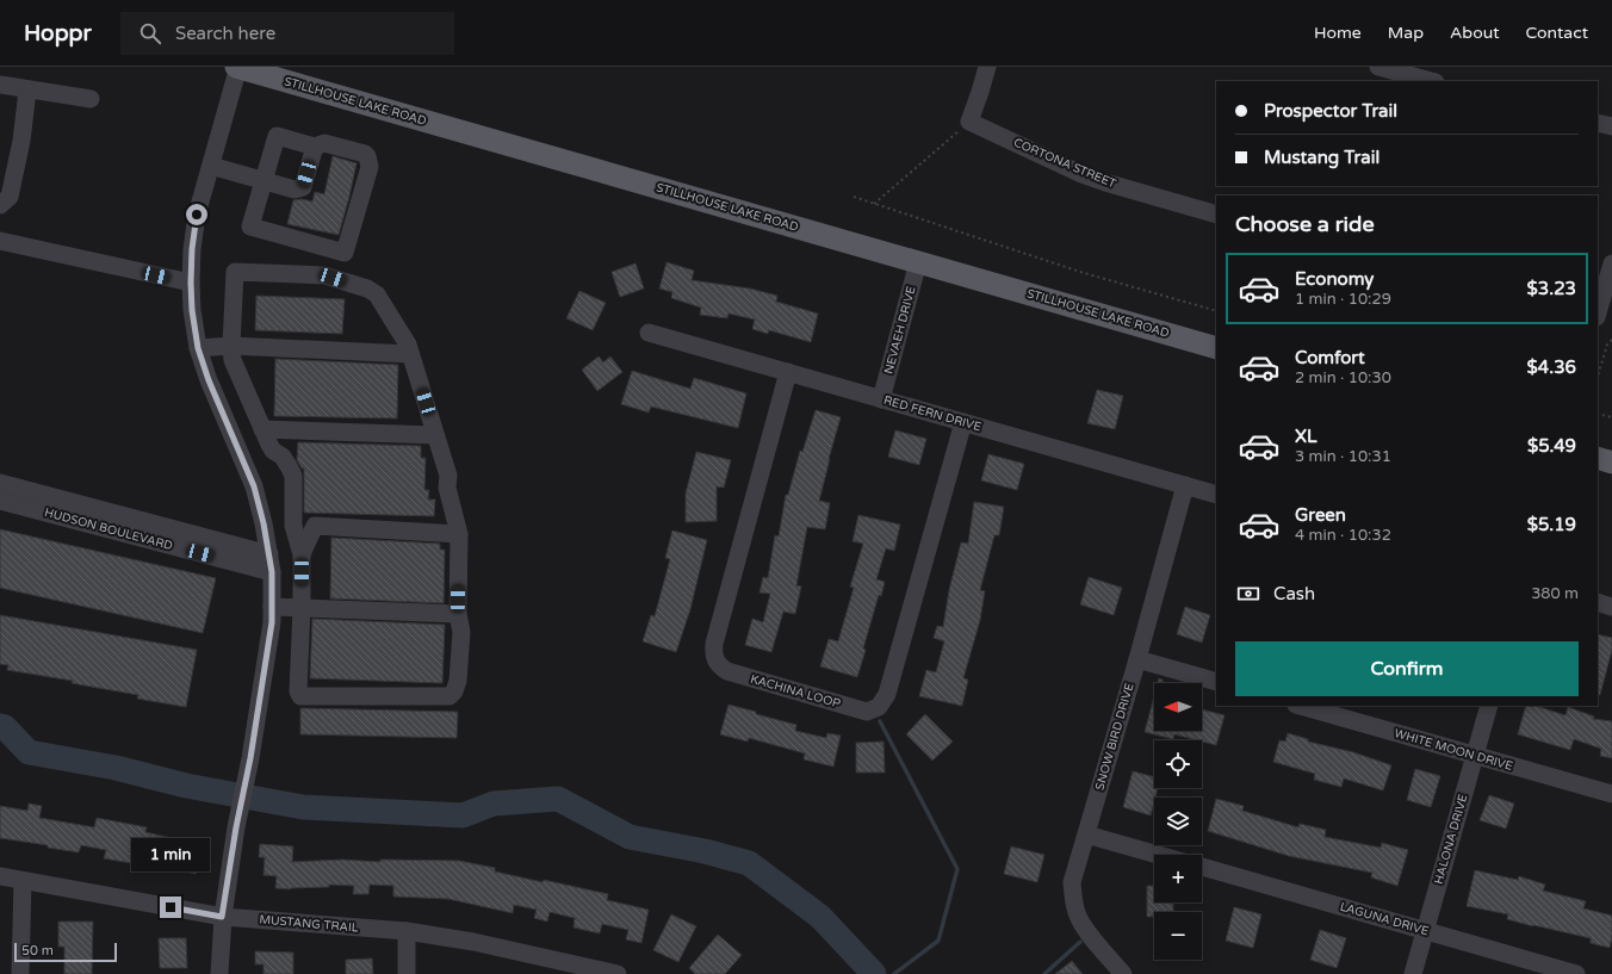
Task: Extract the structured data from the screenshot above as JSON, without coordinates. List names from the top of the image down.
{
  "streets": {
    "main road": ["STILLHOUSE LAKE ROAD"],
    "street": [
      "CORTONA STREET",
      "NEVAEH DRIVE",
      "RED FERN DRIVE",
      "HUDSON BOULEVARD",
      "KACHINA LOOP",
      "SNOW BIRD DRIVE",
      "WHITE MOON DRIVE",
      "HALONA DRIVE",
      "LAGUNA DRIVE",
      "MUSTANG TRAIL"
    ]
  },
  "crossings": [
    ["STILLHOUSE LAKE ROAD", "NEVAEH DRIVE"],
    ["NEVAEH DRIVE", "RED FERN DRIVE"],
    ["RED FERN DRIVE", "KACHINA LOOP"],
    ["RED FERN DRIVE", "SNOW BIRD DRIVE"],
    ["WHITE MOON DRIVE", "HALONA DRIVE"],
    ["HALONA DRIVE", "LAGUNA DRIVE"]
  ],
  "scale_bar": "50 m",
  "north": "left",
  "page": {
    "header": "Hoppr",
    "search": "Search here",
    "nav": [
      "Home",
      "Map",
      "About",
      "Contact"
    ],
    "banner": ["Prospector Trail", "Mustang Trail"],
    "heading": "Choose a ride",
    "list": [
      {
        "name": "Economy",
        "note": "1 min · 10:29",
        "value": "$3.23"
      },
      {
        "name": "Comfort",
        "note": "2 min · 10:30",
        "value": "$4.36"
      },
      {
        "name": "XL",
        "note": "3 min · 10:31",
        "value": "$5.49"
      },
      {
        "name": "Green",
        "note": "4 min · 10:32",
        "value": "$5.19"
      }
    ],
    "pay": ["Cash", "380 m"],
    "buttons": "Confirm",
    "map_buttons": ["+", "−"],
    "bubble": "1 min",
    "scale": "50 m"
  }
}
